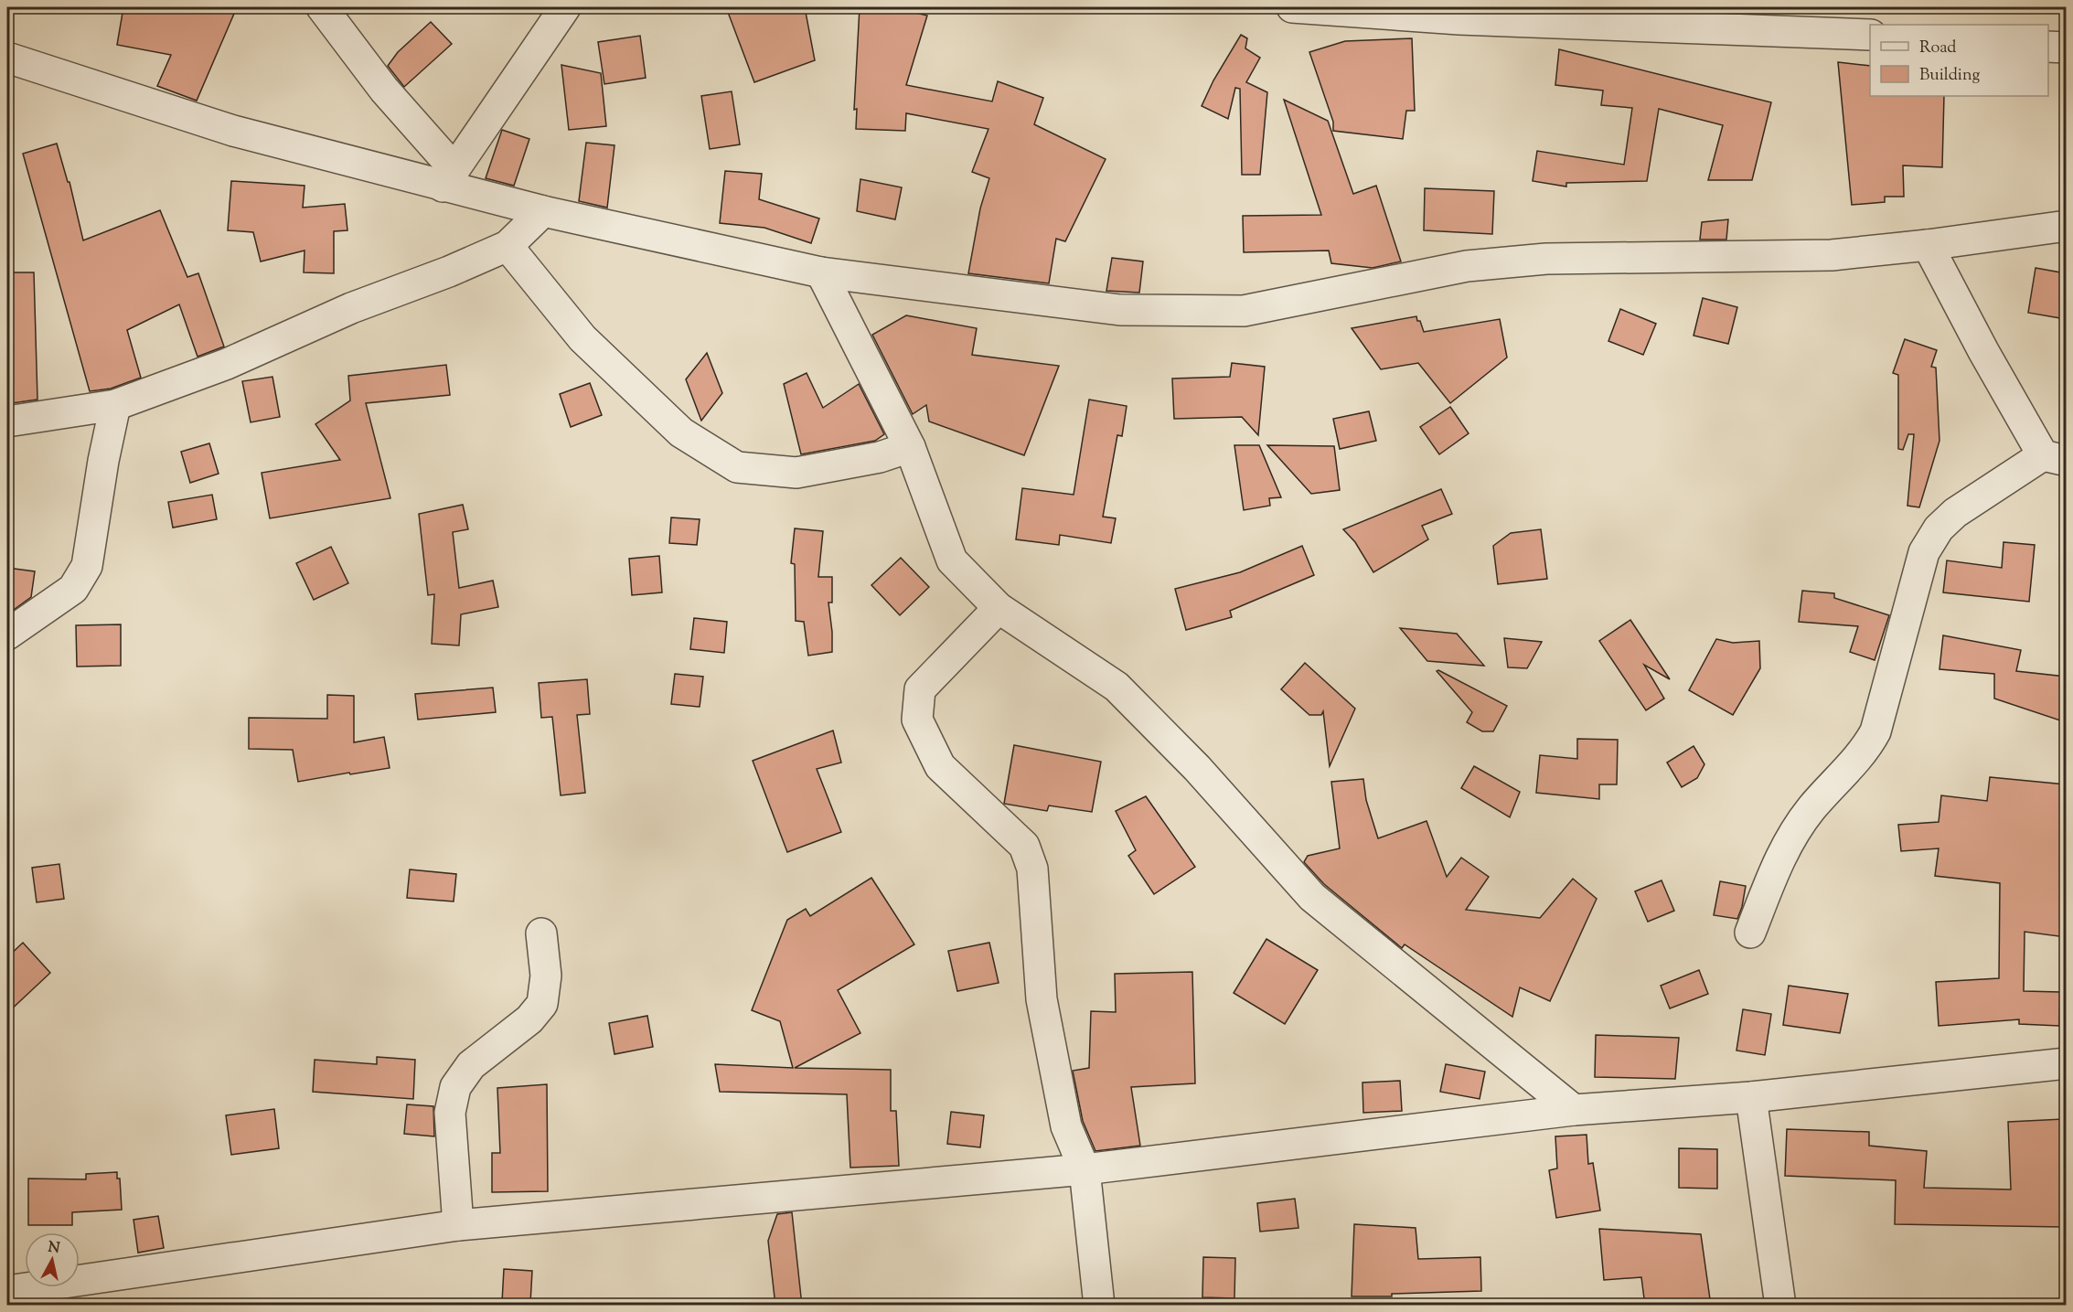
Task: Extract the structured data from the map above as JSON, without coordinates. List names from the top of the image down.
{
  "legend": ["Road", "Building"],
  "north": "top"
}
